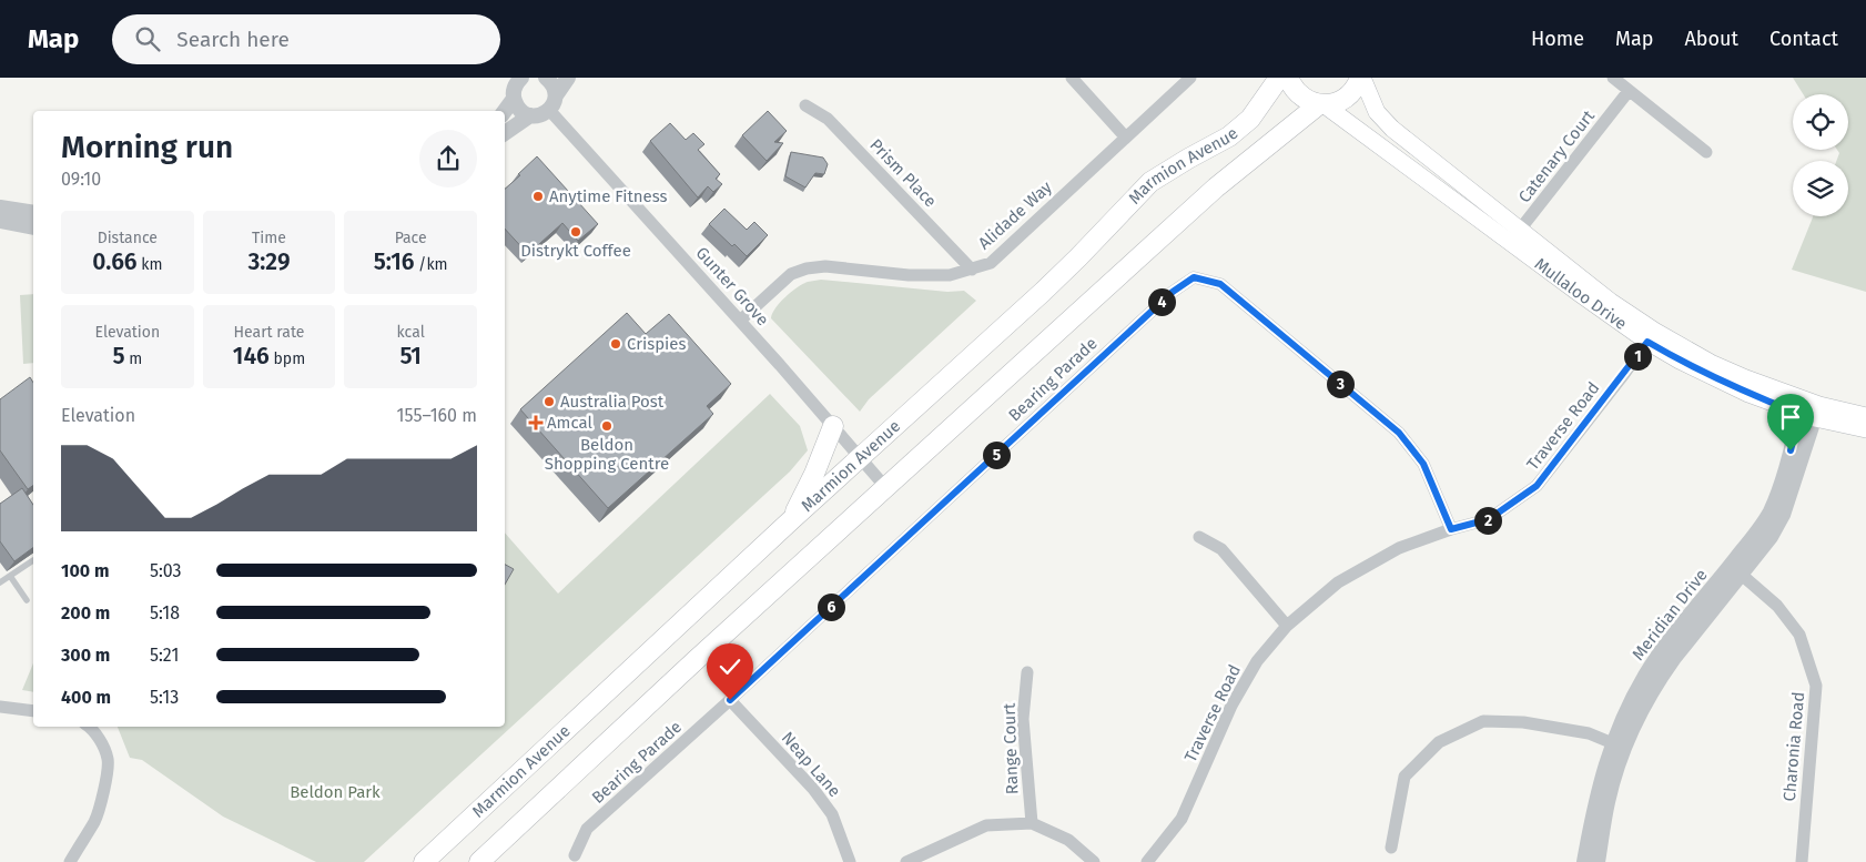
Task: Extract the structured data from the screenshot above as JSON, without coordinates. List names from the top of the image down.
{
  "streets": {
    "highway": ["Marmion Avenue"],
    "main road": ["Mullaloo Drive"],
    "street": [
      "Catenary Court",
      "Prism Place",
      "Alidade Way",
      "Gunter Grove",
      "Bearing Parade",
      "Traverse Road",
      "Meridian Drive",
      "Charonia Road",
      "Range Court",
      "Neap Lane"
    ]
  },
  "crossings": [
    ["Catenary Court", "Mullaloo Drive"],
    ["Marmion Avenue", "Gunter Grove"],
    ["Marmion Avenue", "Mullaloo Drive"],
    ["Prism Place", "Alidade Way"],
    ["Alidade Way", "Gunter Grove"],
    ["Mullaloo Drive", "Traverse Road"],
    ["Mullaloo Drive", "Meridian Drive"],
    ["Bearing Parade", "Traverse Road"],
    ["Bearing Parade", "Neap Lane"],
    ["Meridian Drive", "Charonia Road"]
  ],
  "parks": ["Beldon Park"],
  "places": {
    "other": [
      "Anytime Fitness",
      "Distrykt Coffee",
      "Crispies",
      "Australia Post",
      "Beldon Shopping Centre"
    ],
    "health": ["Amcal"]
  },
  "page": {
    "header": "Map",
    "search": "Search here",
    "nav": [
      "Home",
      "Map",
      "About",
      "Contact"
    ],
    "heading": ["Morning run", "09:10"],
    "stats": [
      ["Distance", "0.66 km"],
      ["Time", "3:29"],
      ["Pace", "5:16 /km"],
      ["Elevation", "5 m"],
      ["Heart rate", "146 bpm"],
      ["kcal", "51"]
    ],
    "pins": [
      "4",
      "1",
      "3",
      "5",
      "2",
      "6"
    ],
    "chart": ["Elevation", "155–160 m"],
    "list": [
      {
        "name": "100 m",
        "note": "5:03"
      },
      {
        "name": "200 m",
        "note": "5:18"
      },
      {
        "name": "300 m",
        "note": "5:21"
      },
      {
        "name": "400 m",
        "note": "5:13"
      }
    ]
  }
}
